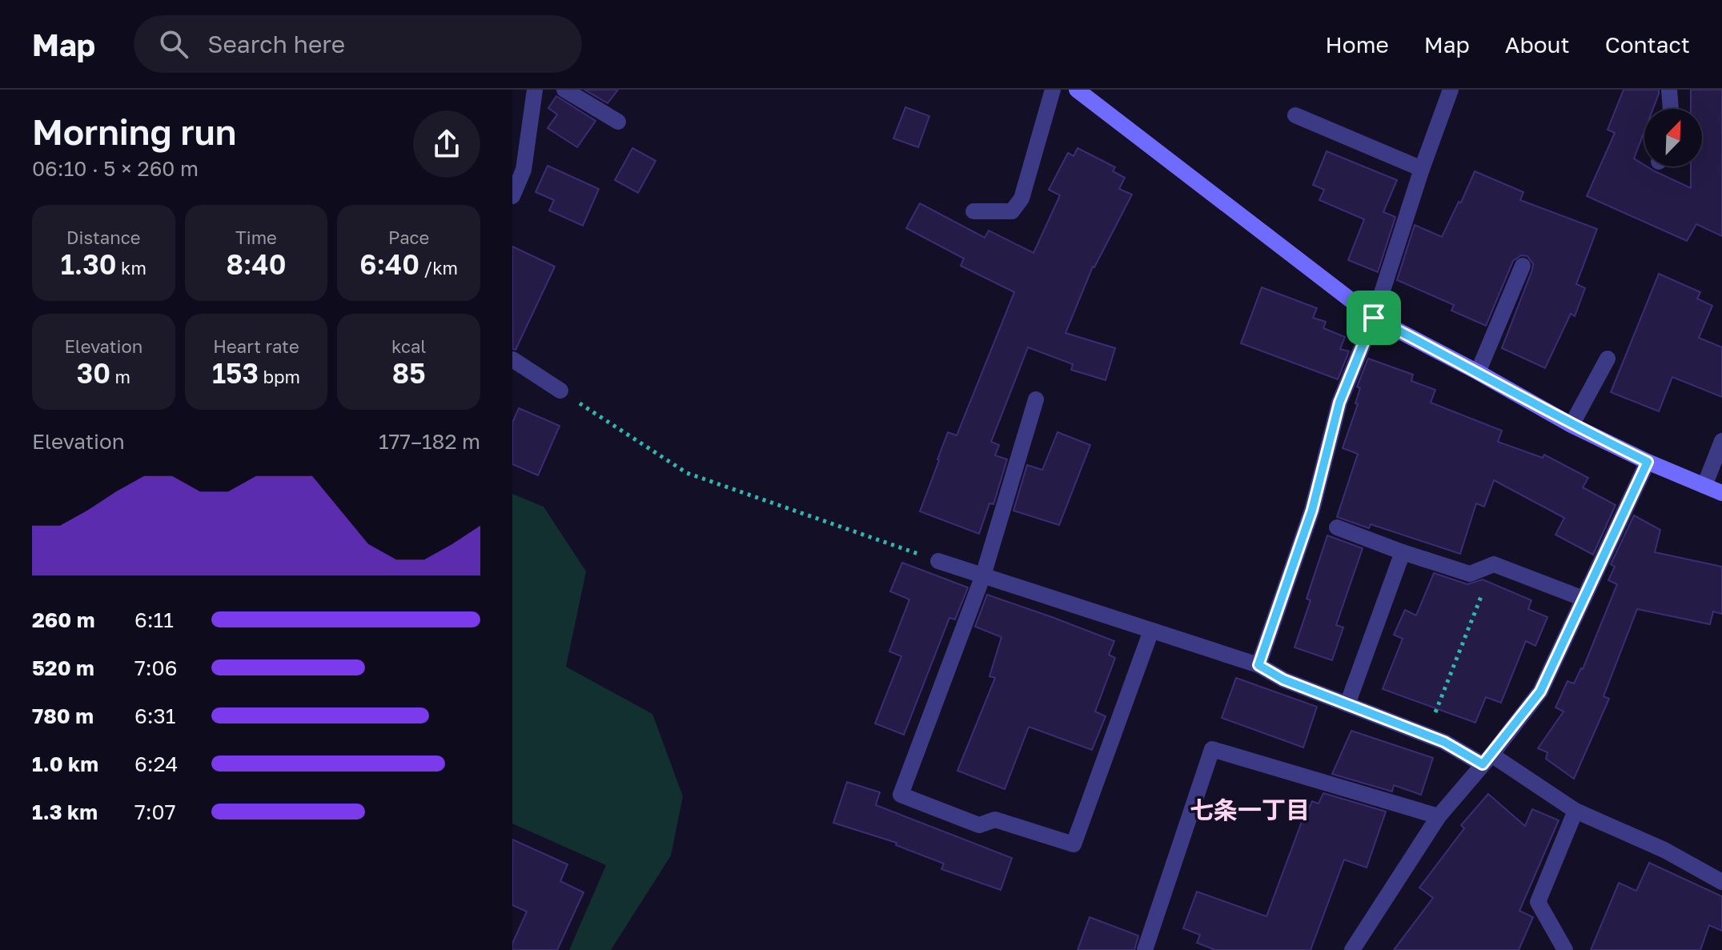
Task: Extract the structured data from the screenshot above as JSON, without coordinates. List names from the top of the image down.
{
  "districts": ["七条一丁目"],
  "north": "top right",
  "page": {
    "header": "Map",
    "search": "Search here",
    "nav": [
      "Home",
      "Map",
      "About",
      "Contact"
    ],
    "heading": ["Morning run", "06:10 · 5 × 260 m"],
    "stats": [
      ["Distance", "1.30 km"],
      ["Time", "8:40"],
      ["Pace", "6:40 /km"],
      ["Elevation", "30 m"],
      ["Heart rate", "153 bpm"],
      ["kcal", "85"]
    ],
    "chart": ["Elevation", "177–182 m"],
    "list": [
      {
        "name": "260 m",
        "note": "6:11"
      },
      {
        "name": "520 m",
        "note": "7:06"
      },
      {
        "name": "780 m",
        "note": "6:31"
      },
      {
        "name": "1.0 km",
        "note": "6:24"
      },
      {
        "name": "1.3 km",
        "note": "7:07"
      }
    ]
  }
}
